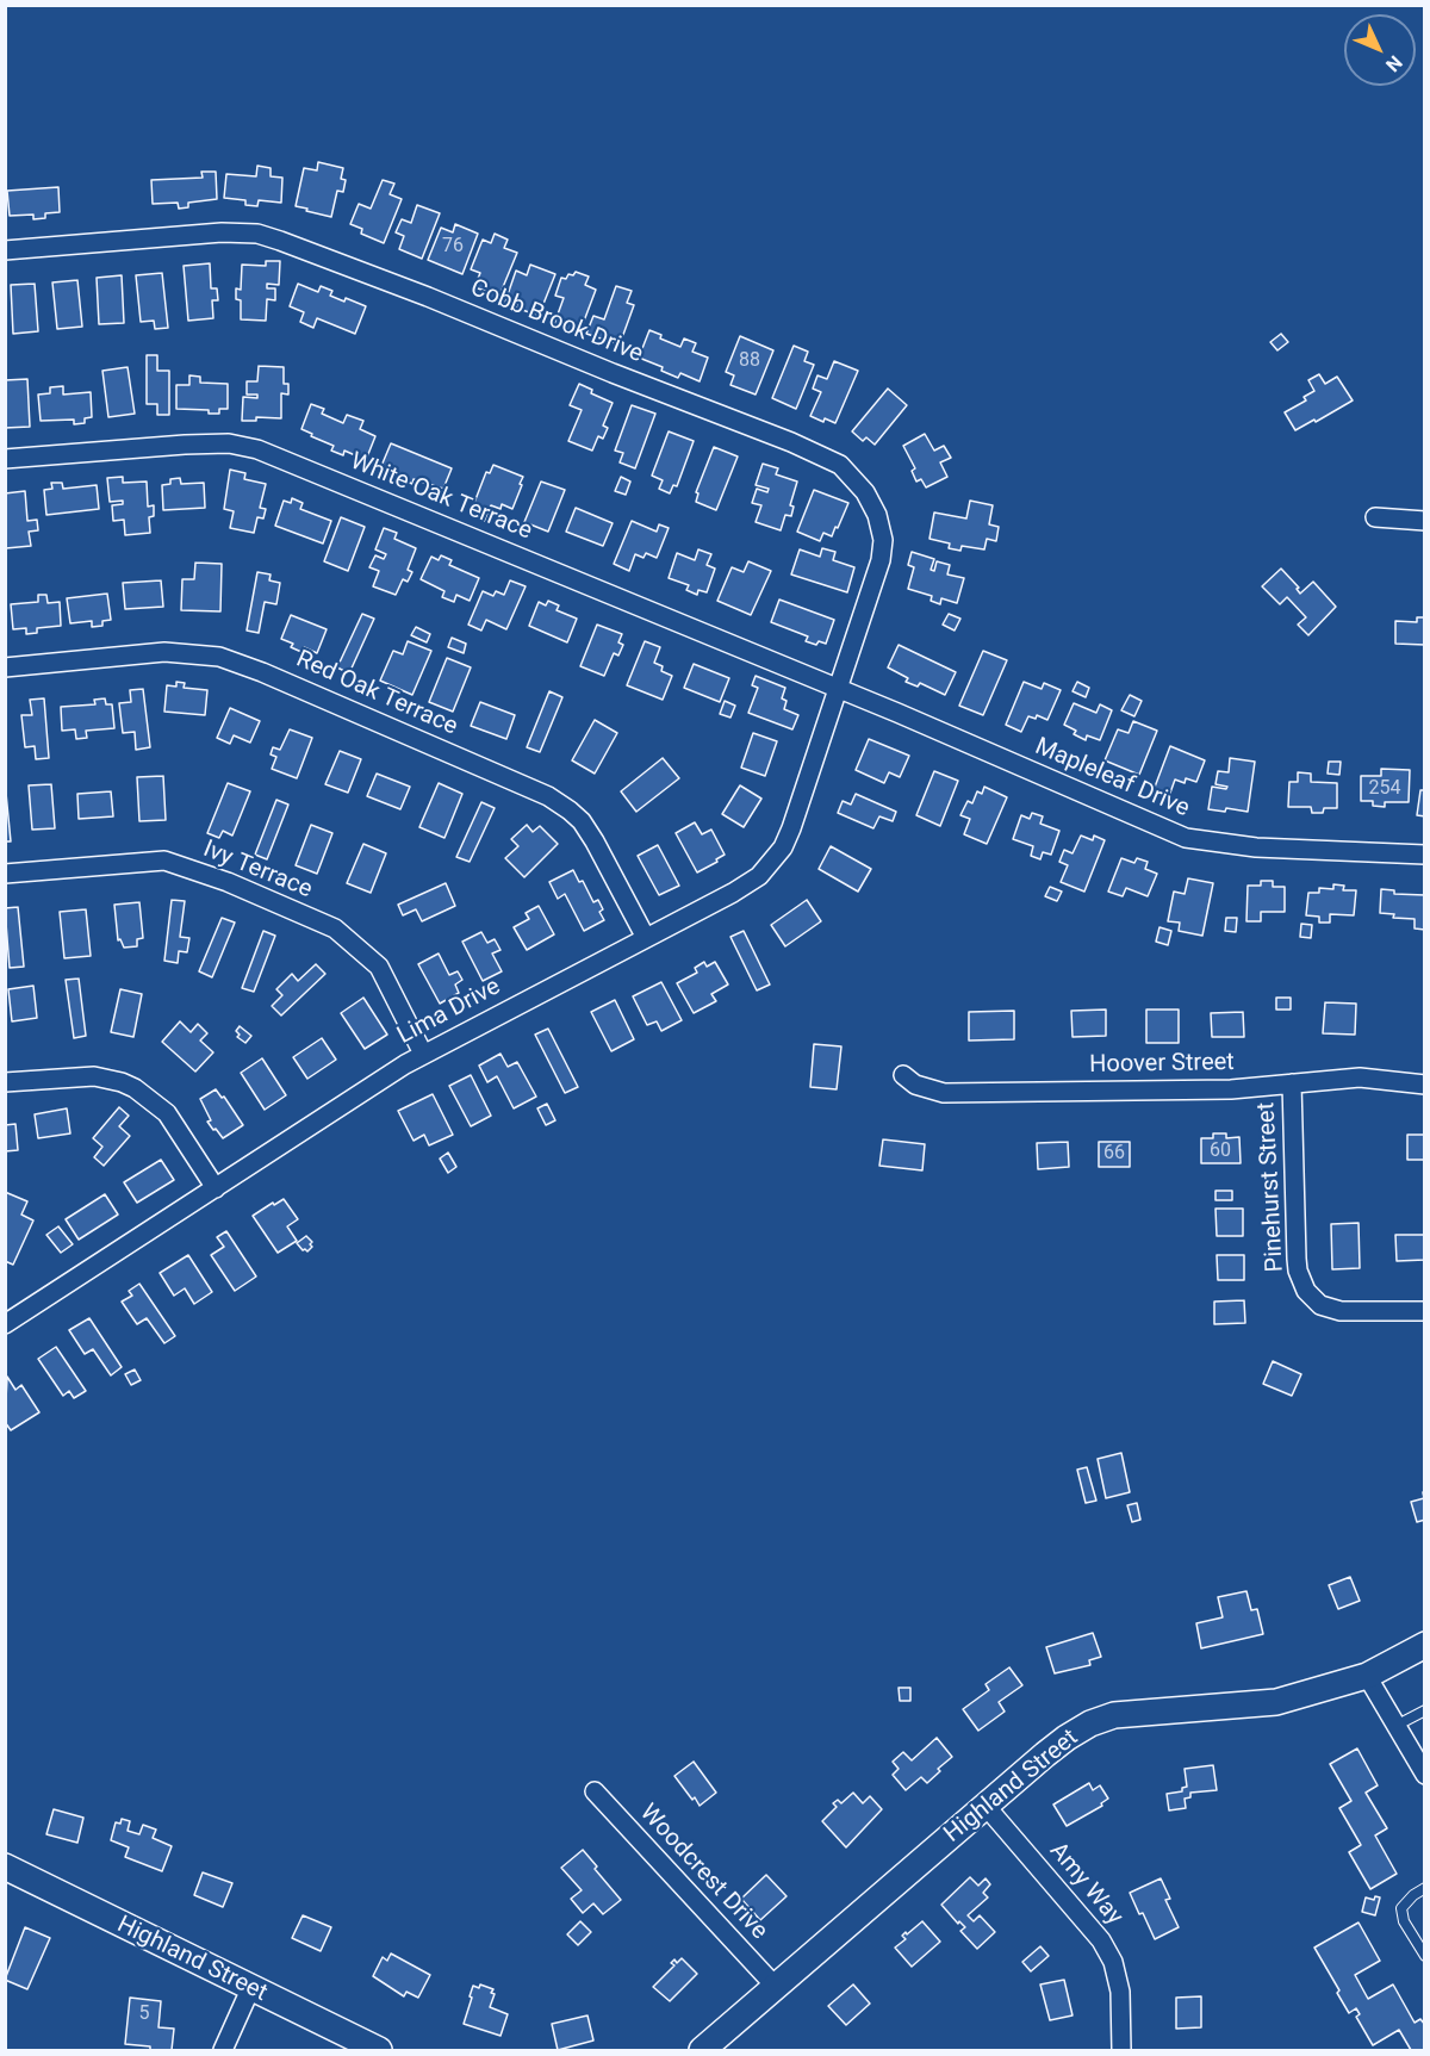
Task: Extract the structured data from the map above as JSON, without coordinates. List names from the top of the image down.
{
  "streets": {
    "street": [
      "Cobb Brook Drive",
      "White Oak Terrace",
      "Red Oak Terrace",
      "Mapleleaf Drive",
      "Ivy Terrace",
      "Lima Drive",
      "Hoover Street",
      "Pinehurst Street",
      "Highland Street",
      "Woodcrest Drive",
      "Amy Way"
    ]
  },
  "crossings": [
    ["Cobb Brook Drive", "White Oak Terrace"],
    ["Cobb Brook Drive", "Mapleleaf Drive"],
    ["Cobb Brook Drive", "Lima Drive"],
    ["White Oak Terrace", "Mapleleaf Drive"],
    ["White Oak Terrace", "Lima Drive"],
    ["Red Oak Terrace", "Lima Drive"],
    ["Mapleleaf Drive", "Lima Drive"],
    ["Ivy Terrace", "Lima Drive"],
    ["Hoover Street", "Pinehurst Street"],
    ["Highland Street", "Woodcrest Drive"],
    ["Highland Street", "Amy Way"]
  ],
  "house_numbers": [
    "76",
    "88",
    "254",
    "60",
    "66",
    "5"
  ],
  "north": "bottom right"
}
